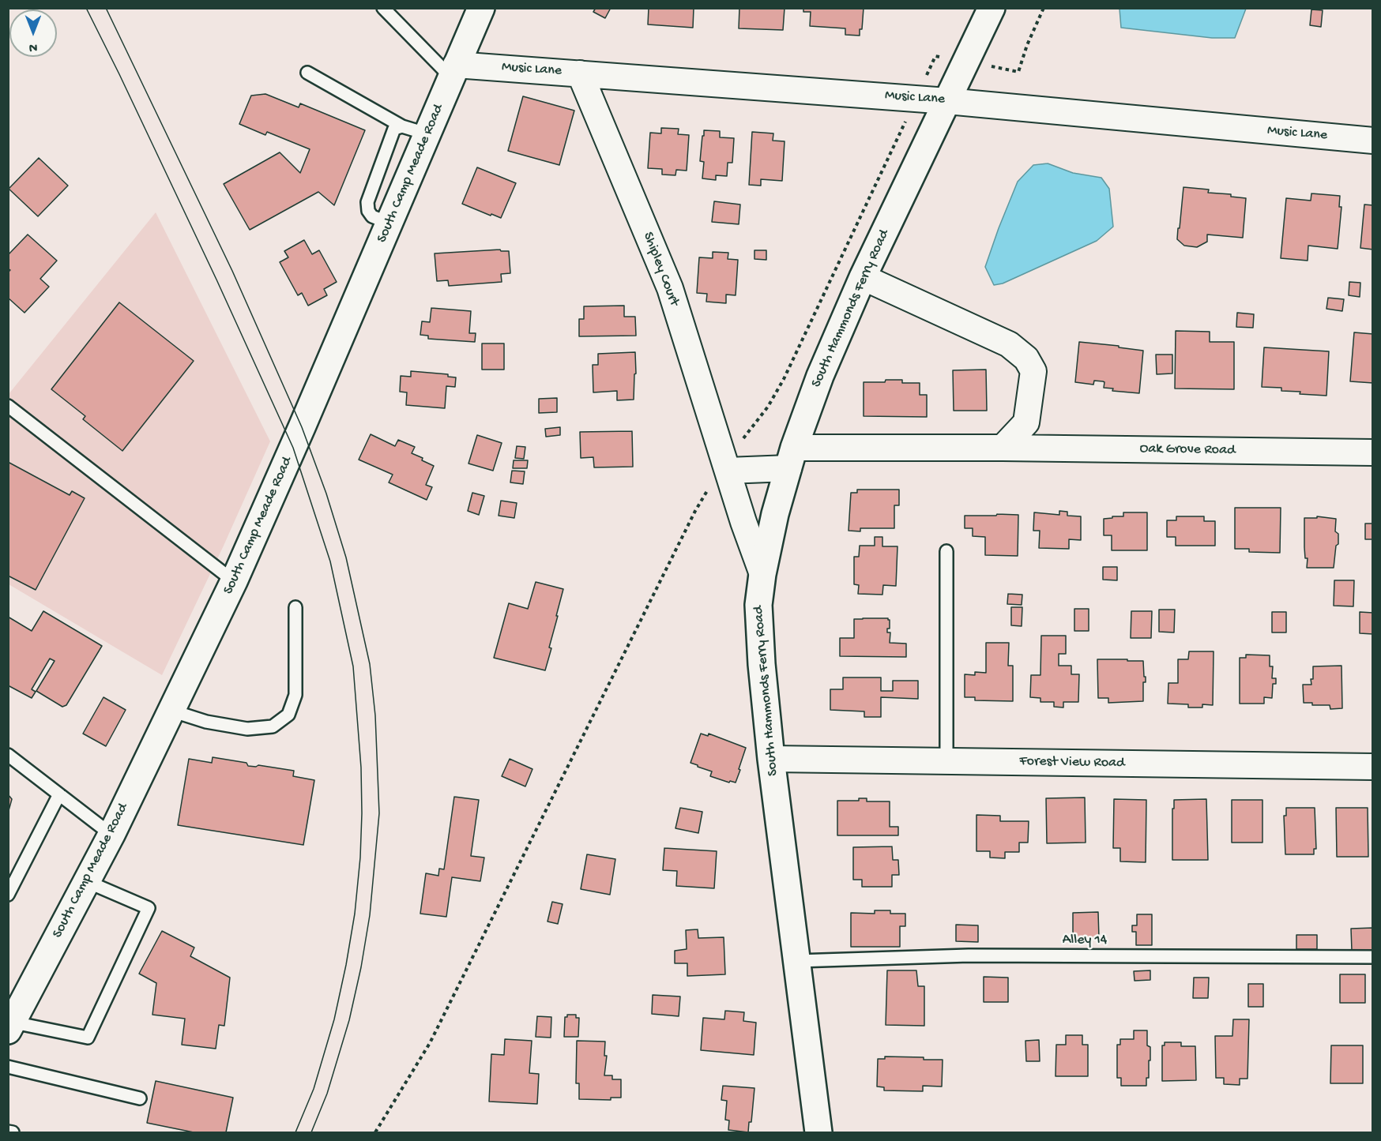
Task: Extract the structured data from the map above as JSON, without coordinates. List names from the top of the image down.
{
  "streets": {
    "street": [
      "Music Lane",
      "South Camp Meade Road",
      "Shipley Court",
      "South Hammonds Ferry Road",
      "Oak Grove Road",
      "Forest View Road"
    ],
    "lane": ["Alley 14"]
  },
  "crossings": [
    ["Music Lane", "South Camp Meade Road"],
    ["Music Lane", "Shipley Court"],
    ["Music Lane", "South Hammonds Ferry Road"],
    ["Shipley Court", "South Hammonds Ferry Road"],
    ["South Hammonds Ferry Road", "Oak Grove Road"],
    ["South Hammonds Ferry Road", "Forest View Road"],
    ["South Hammonds Ferry Road", "Alley 14"]
  ],
  "north": "bottom"
}
